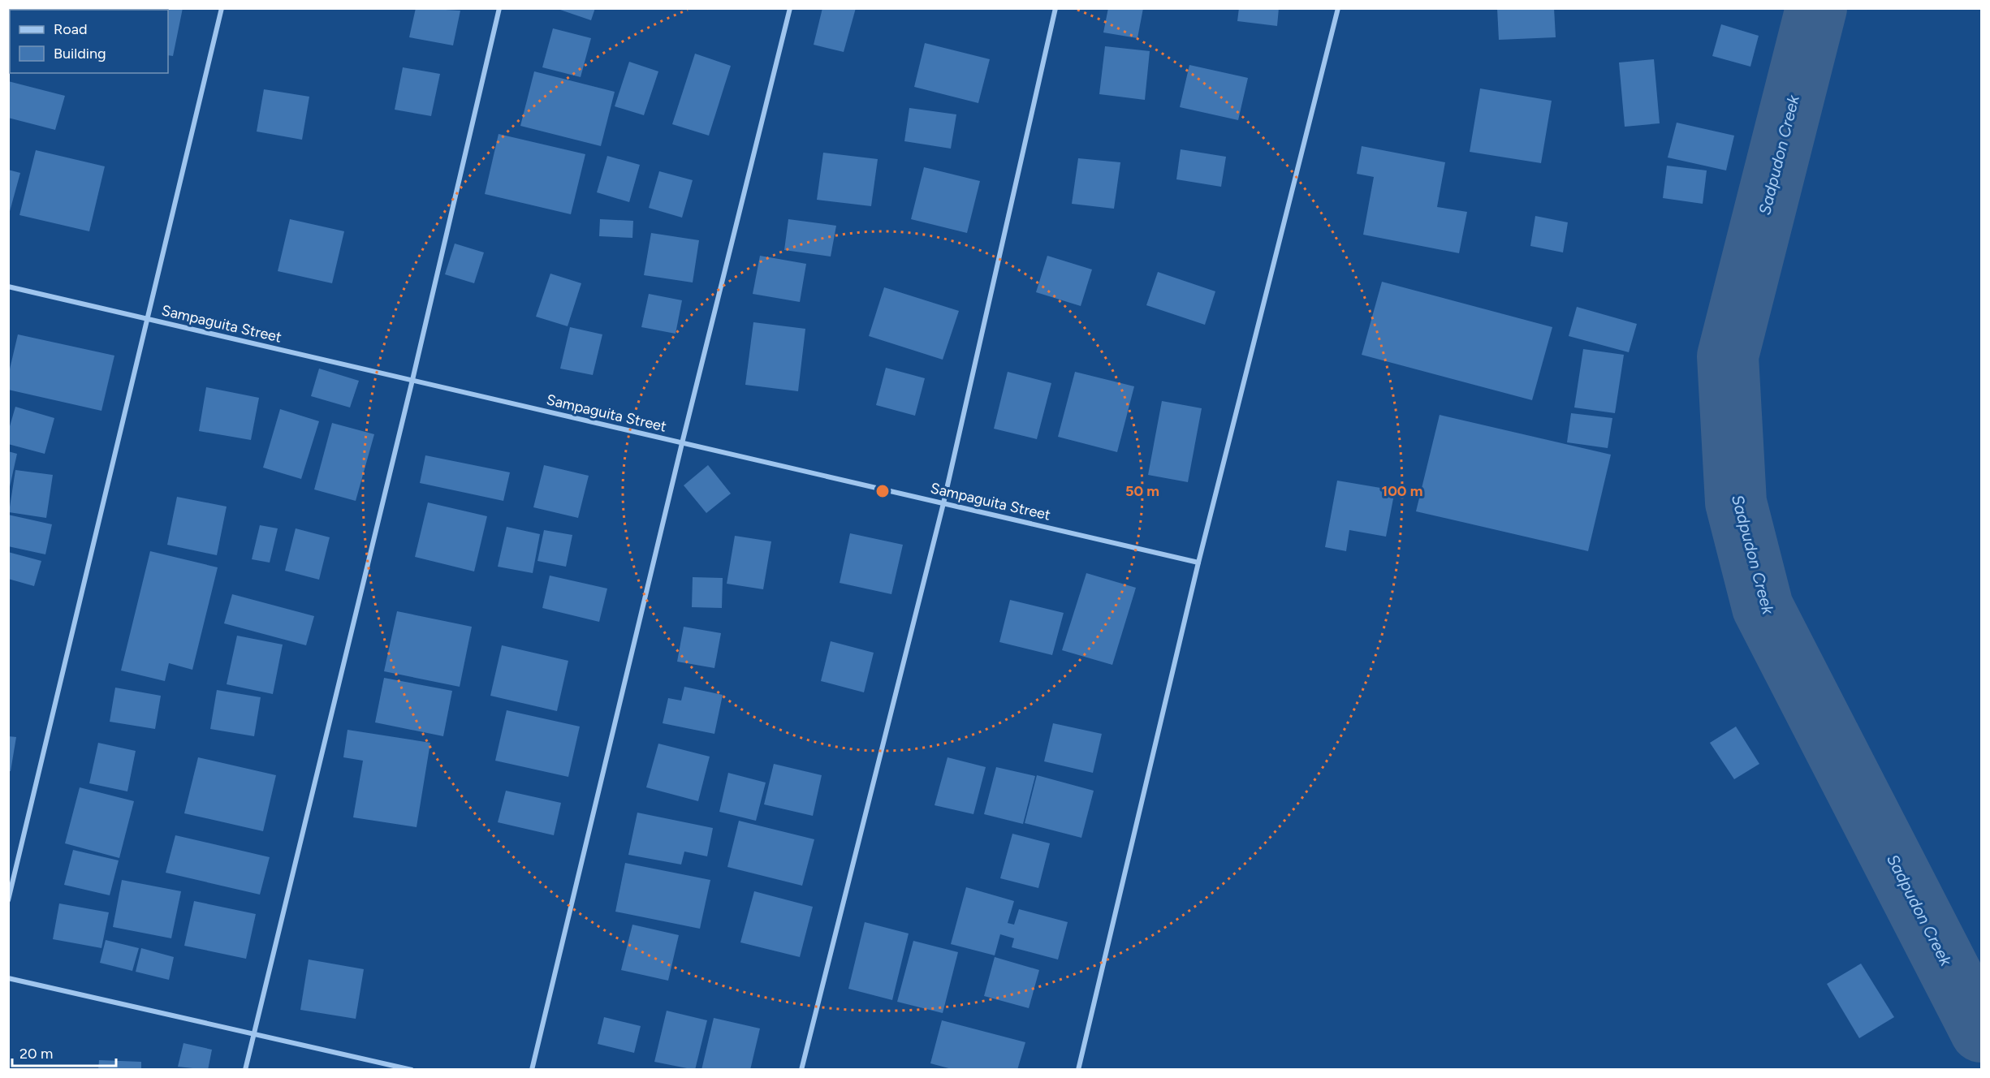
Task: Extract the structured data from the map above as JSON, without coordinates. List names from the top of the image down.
{
  "streets": {
    "street": ["Sampaguita Street"]
  },
  "water": ["Sadpudon Creek"],
  "legend": ["Road", "Building"],
  "scale_bar": "20 m",
  "rings": ["50 m", "100 m"]
}
